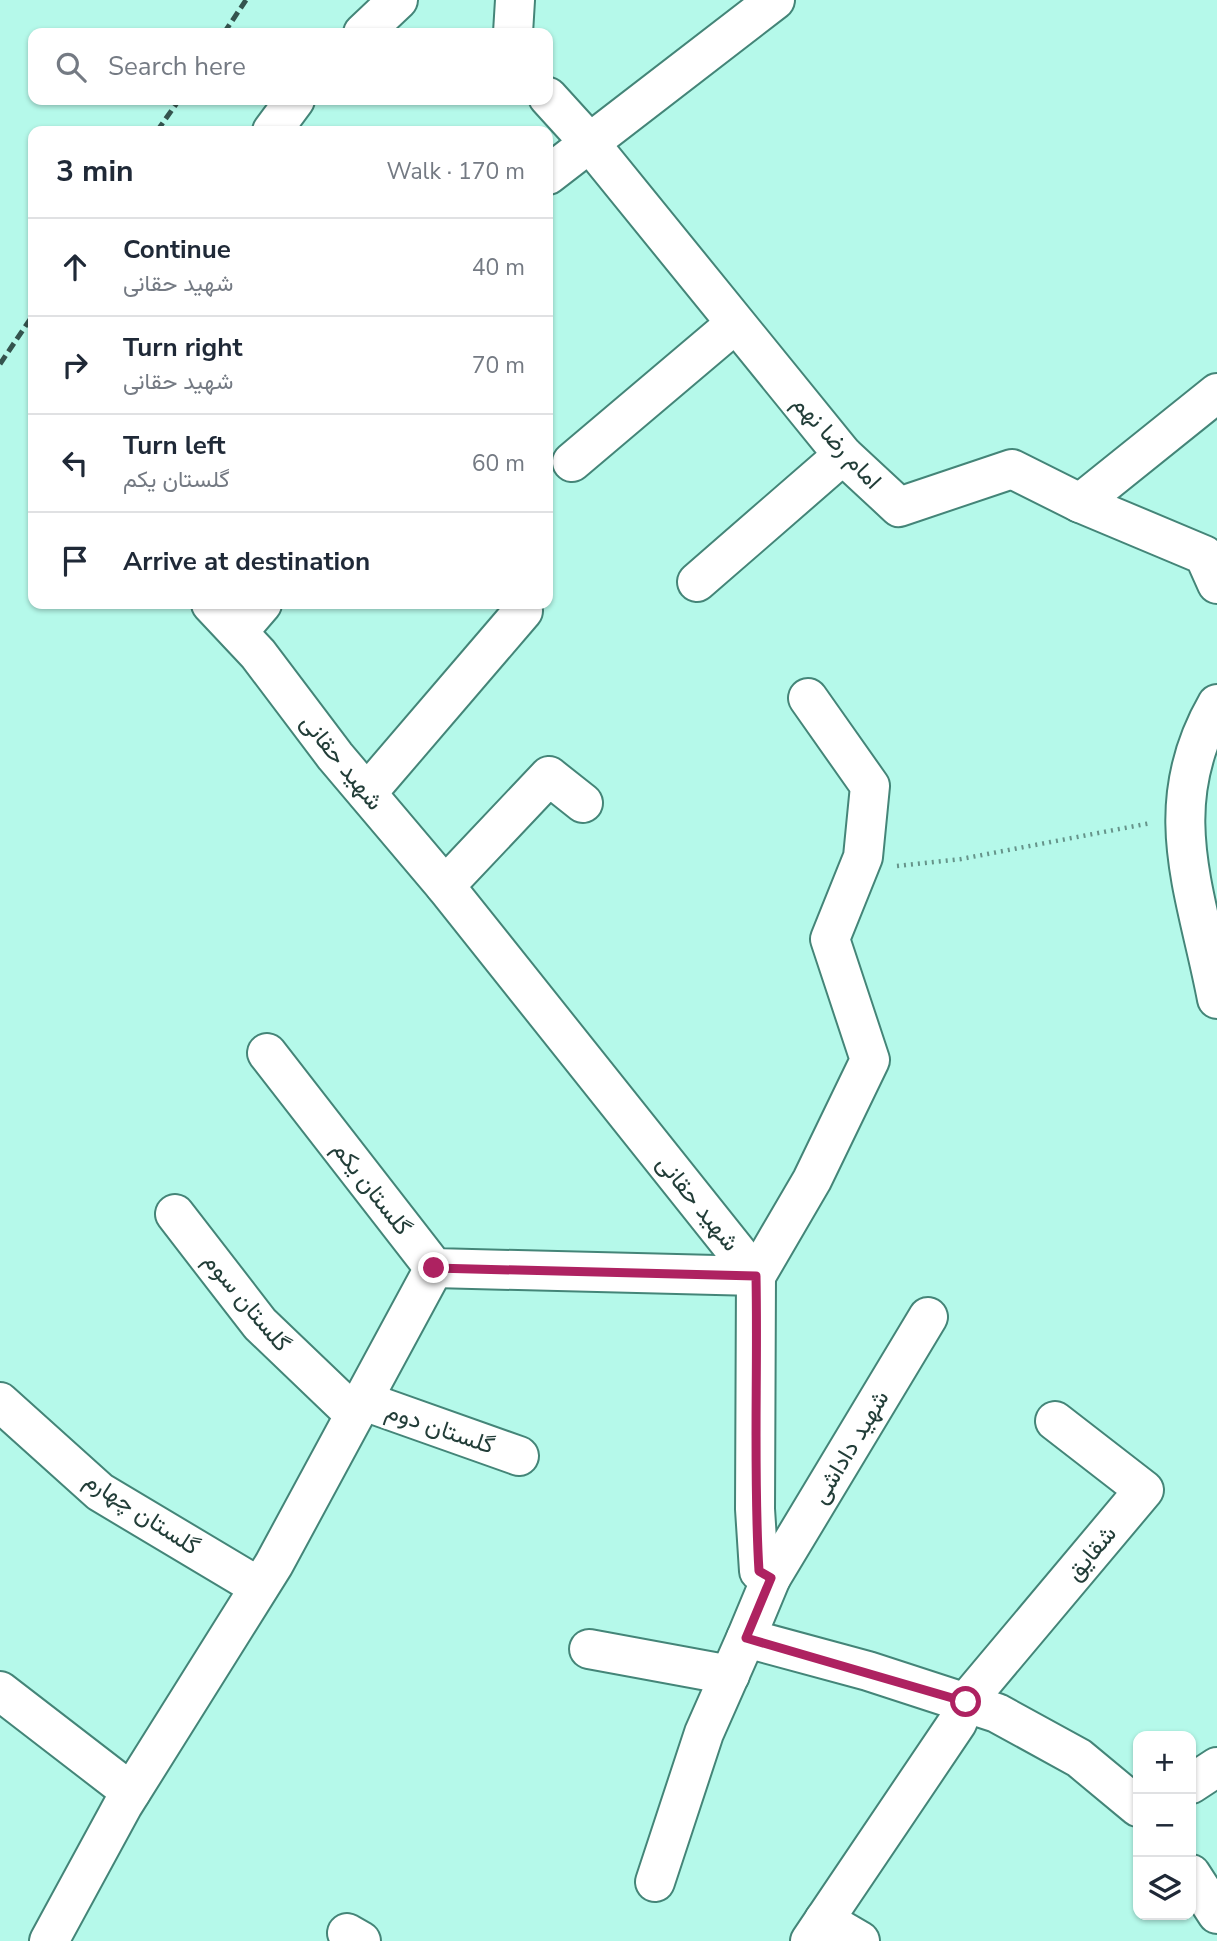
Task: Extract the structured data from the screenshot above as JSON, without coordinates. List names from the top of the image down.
{
  "streets": {
    "street": [
      "امام رضا نهم",
      "شهید حقانی",
      "گلستان یکم",
      "گلستان سوم",
      "گلستان دوم",
      "شهید داداشی",
      "گلستان چهارم",
      "شقایق"
    ]
  },
  "crossings": [
    ["شهید حقانی", "شهید داداشی"],
    ["گلستان سوم", "گلستان دوم"]
  ],
  "page": {
    "search": "Search here",
    "heading": ["3 min", "Walk · 170 m"],
    "list": [
      ["Continue", "شهید حقانی", "40 m"],
      ["Turn right", "شهید حقانی", "70 m"],
      ["Turn left", "گلستان یکم", "60 m"],
      "Arrive at destination"
    ],
    "map_buttons": ["+", "−"]
  }
}
